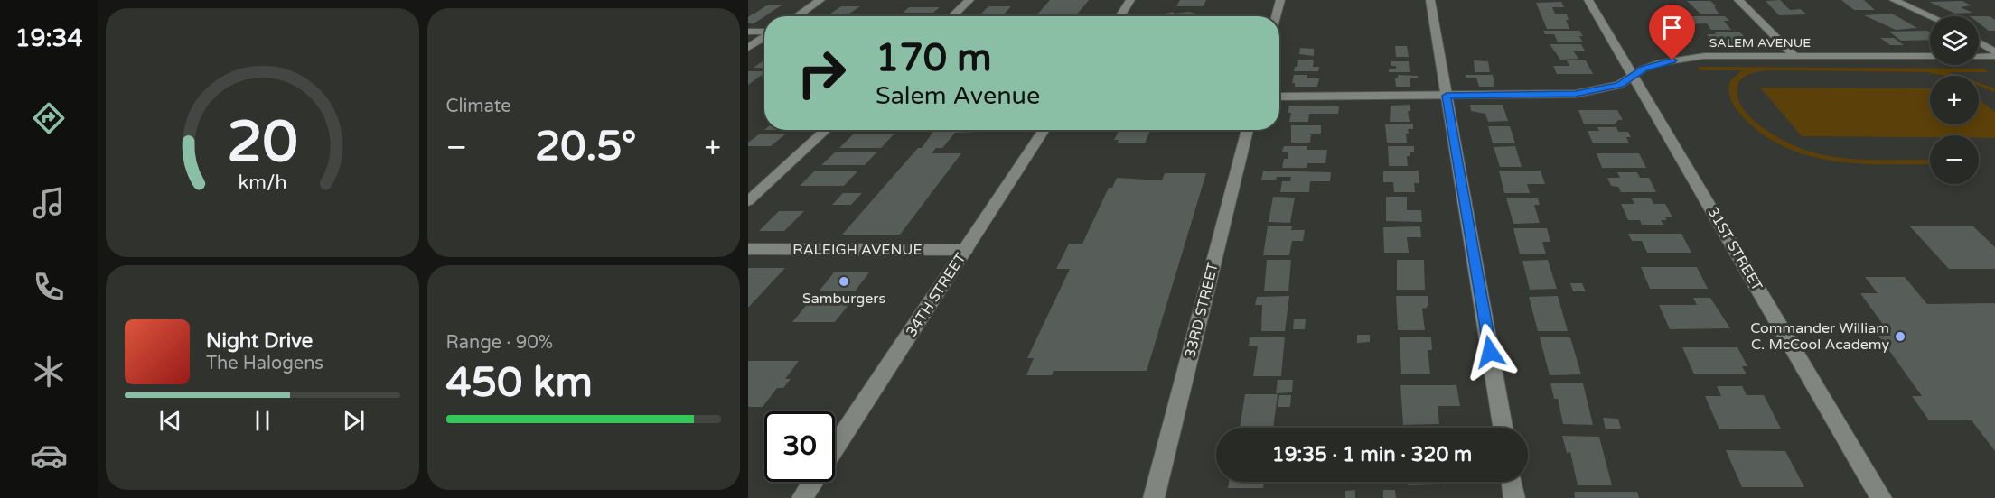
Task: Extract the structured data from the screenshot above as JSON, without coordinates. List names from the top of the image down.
{
  "streets": {
    "street": [
      "SALEM AVENUE",
      "31ST STREET",
      "RALEIGH AVENUE",
      "34TH STREET",
      "33RD STREET"
    ]
  },
  "crossings": [
    ["SALEM AVENUE", "31ST STREET"],
    ["RALEIGH AVENUE", "34TH STREET"]
  ],
  "places": ["Samburgers", "Commander William C. McCool Academy"],
  "page": {
    "tabs": "19:34",
    "tile": [
      "Climate",
      ["Range · 90%", "450 km"]
    ],
    "map_buttons": ["+", "−"],
    "turn": ["170 m", "Salem Avenue"],
    "heat": ["−", "20.5°", "+"],
    "song": ["Night Drive", "The Halogens"],
    "limit": "30",
    "trip": "19:35 · 1 min · 320 m",
    "gauge": ["20", "km/h"]
  }
}
